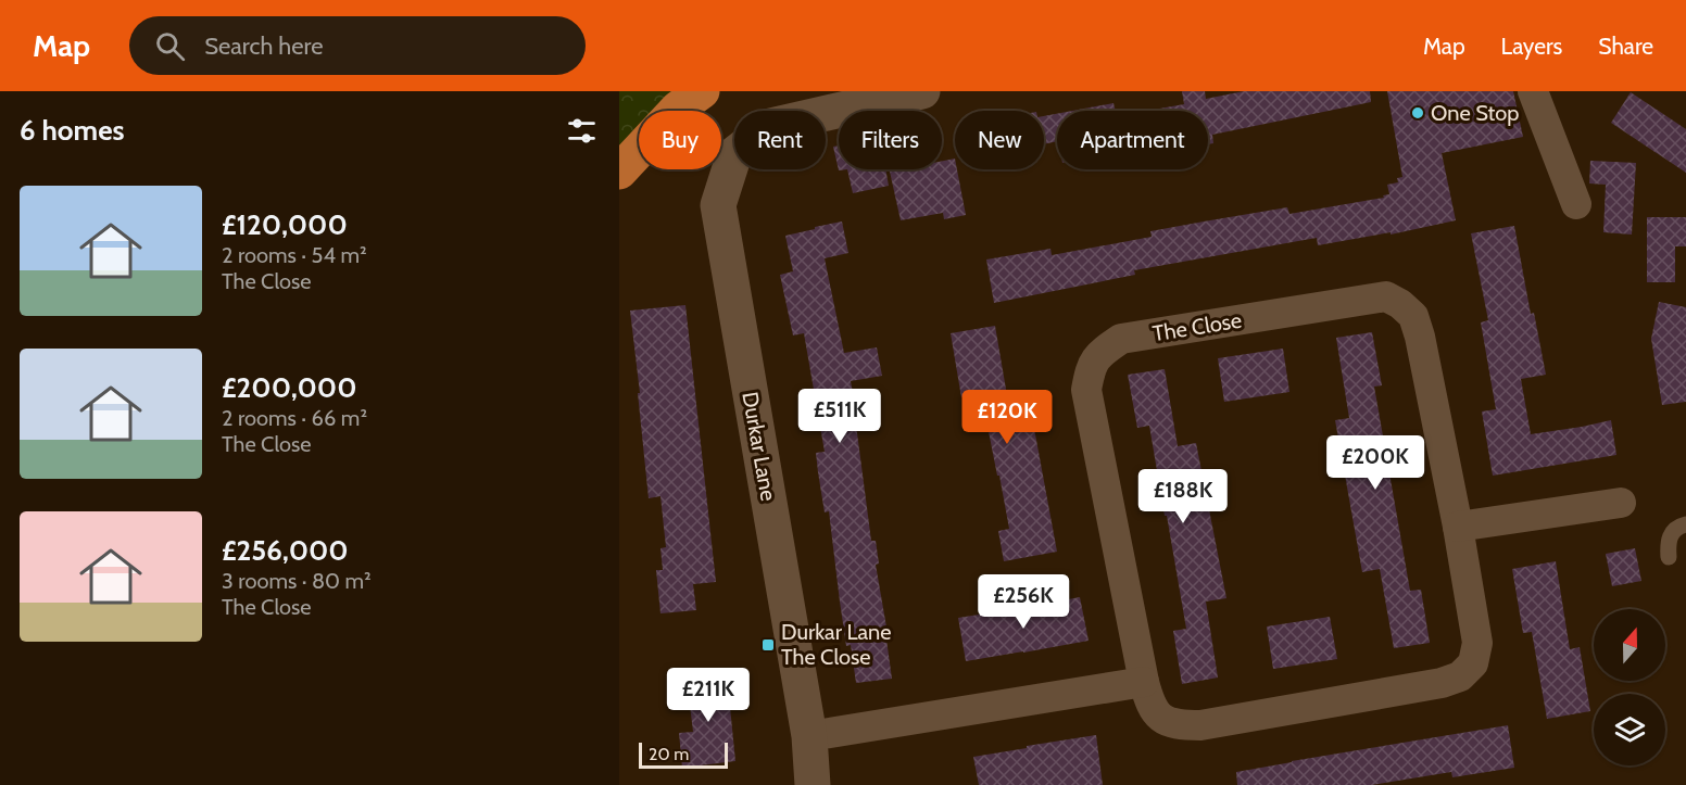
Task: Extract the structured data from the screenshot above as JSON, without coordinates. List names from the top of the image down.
{
  "streets": {
    "street": ["The Close", "Durkar Lane"]
  },
  "places": {
    "other": ["One Stop"],
    "transit": ["Durkar Lane The Close"]
  },
  "scale_bar": "20 m",
  "north": "top",
  "page": {
    "header": "Map",
    "search": "Search here",
    "nav": ["Map", "Layers", "Share"],
    "heading": "6 homes",
    "chip": [
      "Buy",
      "Rent",
      "Filters",
      "New",
      "Apartment"
    ],
    "list": [
      {
        "name": "£120,000",
        "note": "2 rooms · 54 m² · The Close"
      },
      {
        "name": "£200,000",
        "note": "2 rooms · 66 m² · The Close"
      },
      {
        "name": "£256,000",
        "note": "3 rooms · 80 m² · The Close"
      }
    ],
    "price": [
      "£511K",
      "£120K",
      "£200K",
      "£188K",
      "£256K",
      "£211K"
    ],
    "scale": "20 m"
  }
}
